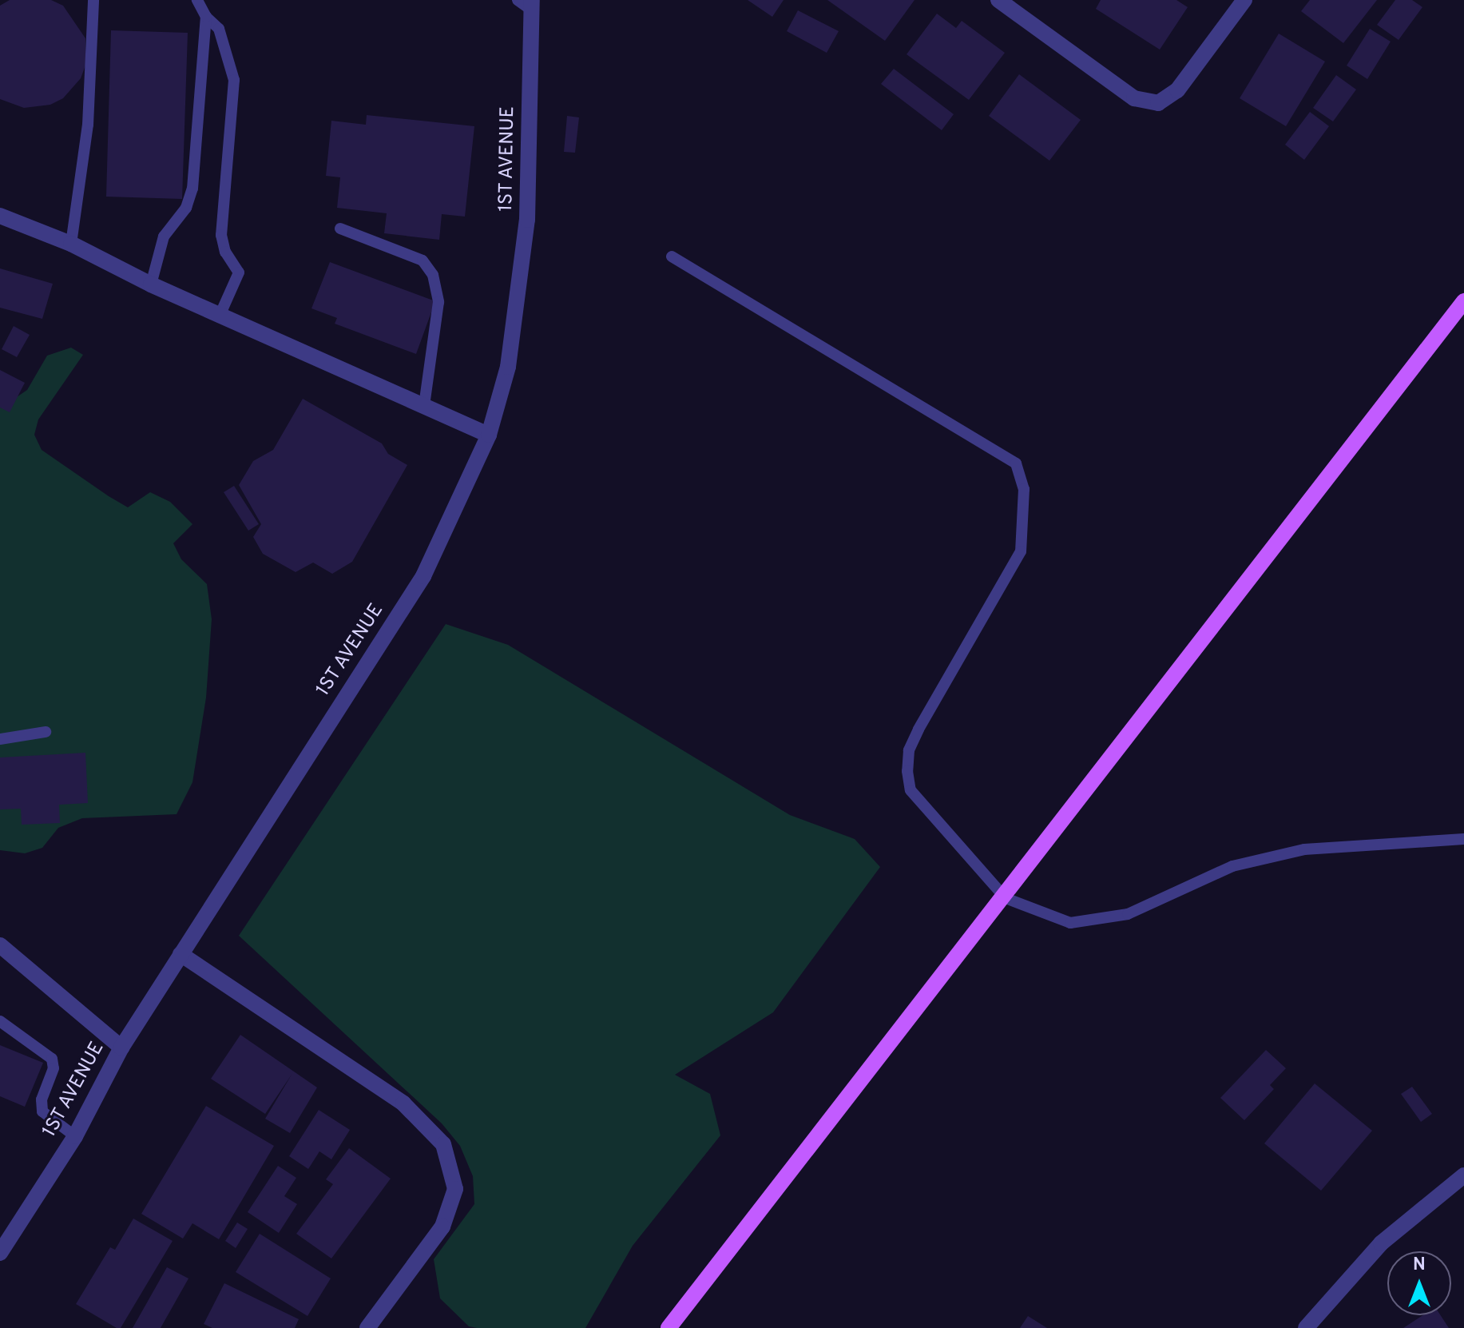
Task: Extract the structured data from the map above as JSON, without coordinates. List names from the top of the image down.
{
  "streets": {
    "street": ["1ST AVENUE"]
  },
  "north": "top"
}
